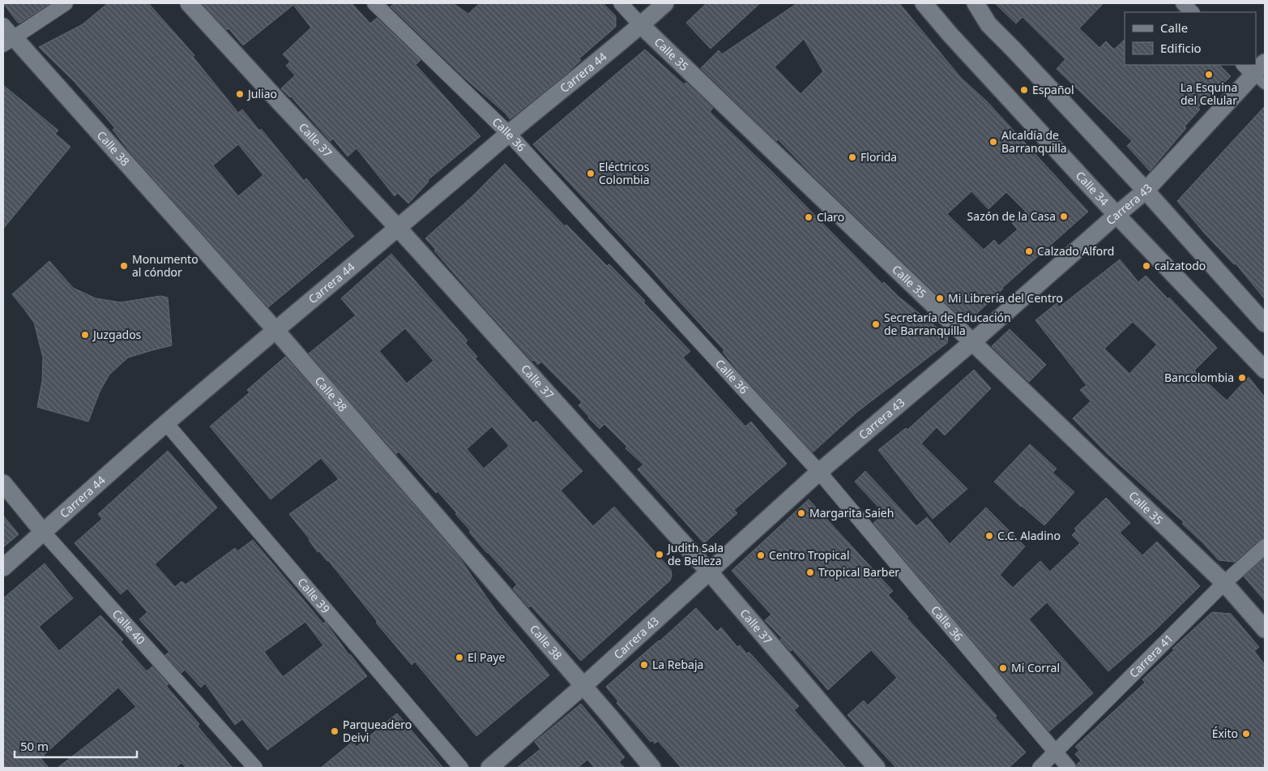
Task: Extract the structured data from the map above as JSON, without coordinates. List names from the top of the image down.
{
  "streets": {
    "street": [
      "Calle 35",
      "Carrera 44",
      "Calle 36",
      "Calle 37",
      "Calle 38",
      "Calle 34",
      "Carrera 43",
      "Calle 39",
      "Calle 40",
      "Carrera 41"
    ]
  },
  "crossings": [
    ["Calle 35", "Carrera 44"],
    ["Calle 35", "Carrera 43"],
    ["Calle 35", "Carrera 41"],
    ["Carrera 44", "Calle 36"],
    ["Carrera 44", "Calle 37"],
    ["Carrera 44", "Calle 38"],
    ["Carrera 44", "Calle 39"],
    ["Carrera 44", "Calle 40"],
    ["Calle 36", "Carrera 43"],
    ["Calle 36", "Carrera 41"],
    ["Calle 37", "Carrera 43"],
    ["Calle 38", "Carrera 43"],
    ["Calle 34", "Carrera 43"]
  ],
  "places": [
    "La Esquina del Celular",
    "Español",
    "Juliao",
    "Alcaldía de Barranquilla",
    "Florida",
    "Eléctricos Colombia",
    "Sazón de la Casa",
    "Claro",
    "Calzado Alford",
    "Monumento al cóndor",
    "calzatodo",
    "Mi Librería del Centro",
    "Secretaría de Educación de Barranquilla",
    "Juzgados",
    "Bancolombia",
    "Margarita Saieh",
    "C.C. Aladino",
    "Judith Sala de Belleza",
    "Centro Tropical",
    "Tropical Barber",
    "El Paye",
    "La Rebaja",
    "Mi Corral",
    "Parqueadero Deivi",
    "Éxito"
  ],
  "legend": ["Calle", "Edificio"],
  "scale_bar": "50 m"
}
